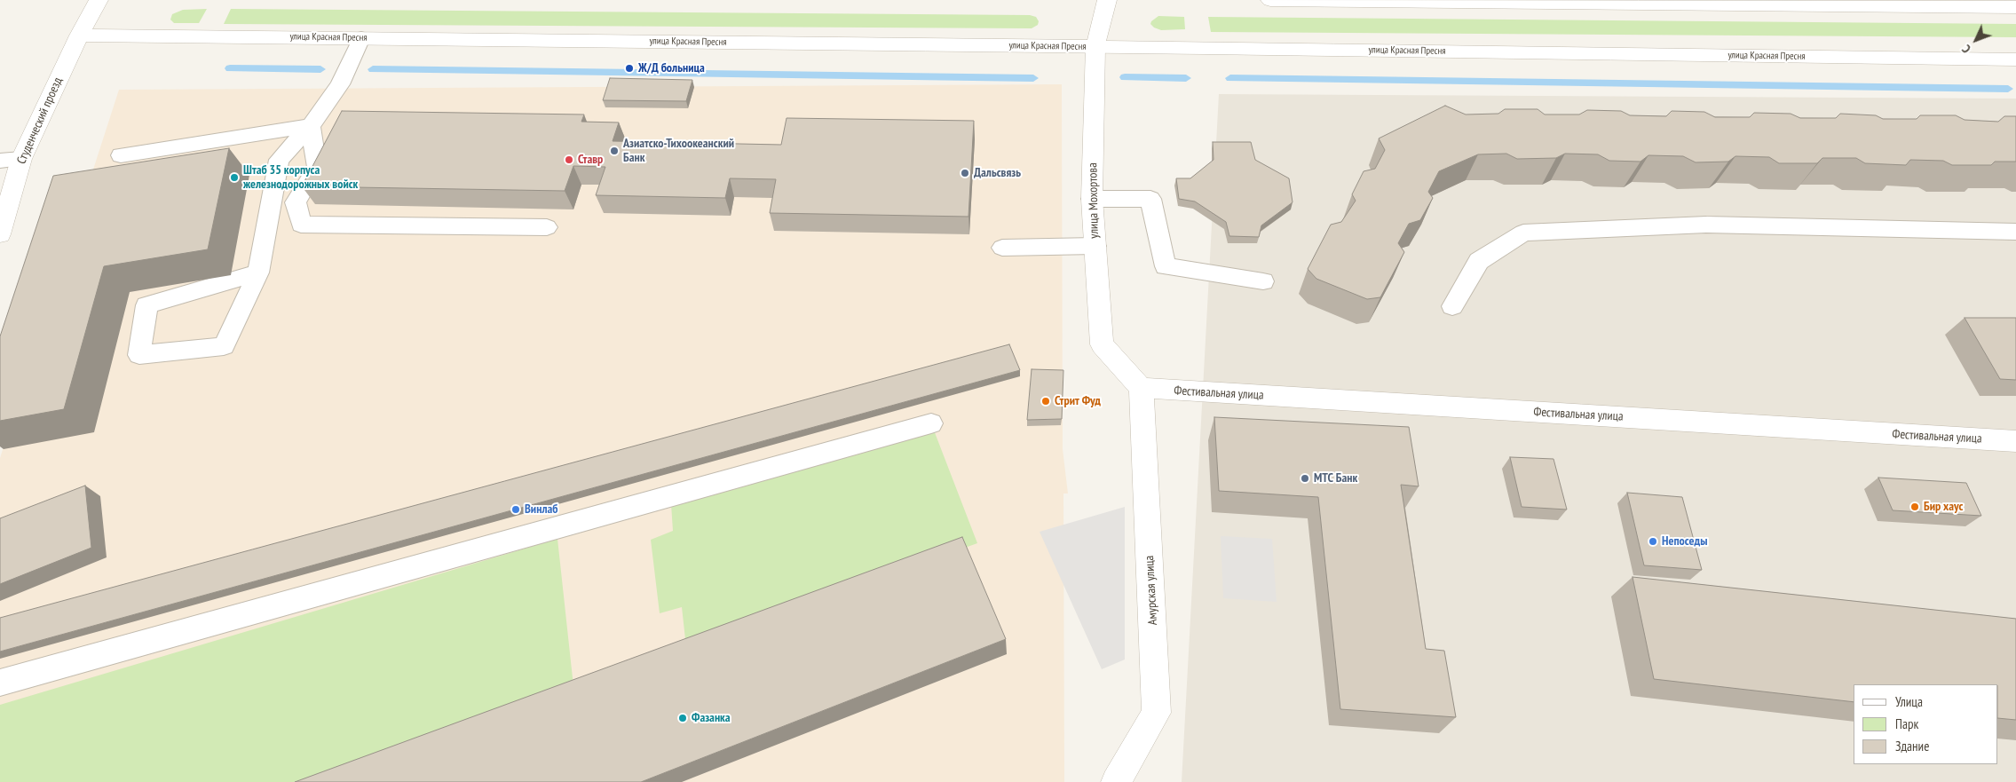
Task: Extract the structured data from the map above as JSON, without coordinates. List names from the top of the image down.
{
  "streets": {
    "street": [
      "улица Красная Пресня",
      "Студенческий проезд",
      "улица Мохортова",
      "Фестивальная улица",
      "Амурская улица"
    ]
  },
  "crossings": [
    ["улица Красная Пресня", "Студенческий проезд"],
    ["улица Красная Пресня", "улица Мохортова"],
    ["улица Мохортова", "Фестивальная улица"],
    ["улица Мохортова", "Амурская улица"],
    ["Фестивальная улица", "Амурская улица"]
  ],
  "places": [
    "Ж/Д больница",
    "Азиатско-Тихоокеанский Банк",
    "Ставр",
    "Дальсвязь",
    "Штаб 35 корпуса железнодорожных войск",
    "Стрит Фуд",
    "МТС Банк",
    "Бир хаус",
    "Винлаб",
    "Непоседы",
    "Фазанка"
  ],
  "legend": ["Улица", "Парк", "Здание"],
  "north": "bottom left"
}
